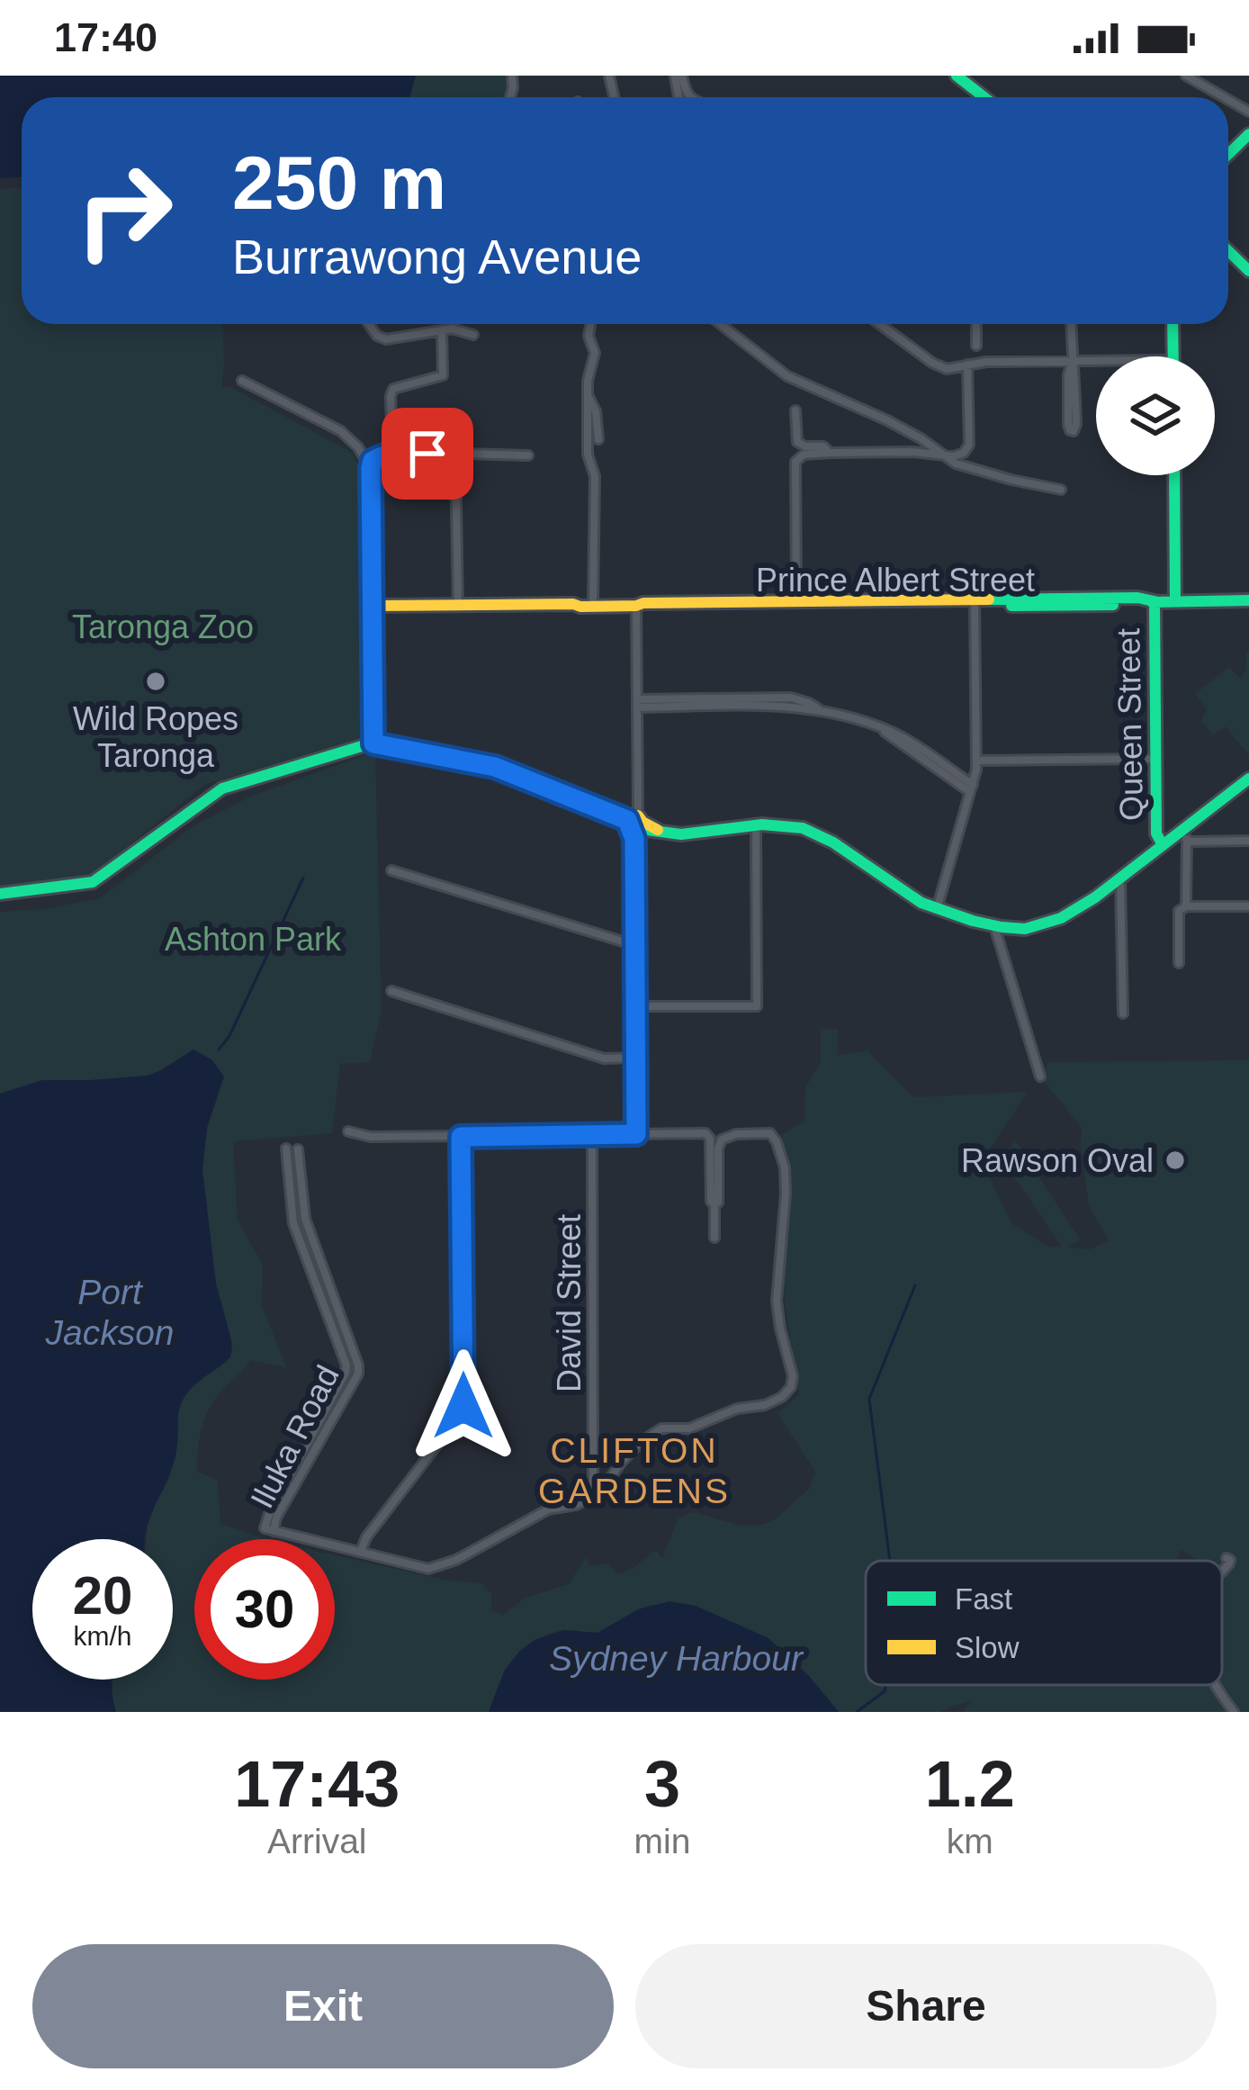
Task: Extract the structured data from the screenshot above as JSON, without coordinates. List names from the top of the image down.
{
  "streets": {
    "street": [
      "Prince Albert Street",
      "Queen Street",
      "David Street",
      "Iluka Road"
    ]
  },
  "crossings": [
    ["Prince Albert Street", "Queen Street"]
  ],
  "districts": ["CLIFTON GARDENS"],
  "water": ["Port Jackson", "Sydney Harbour"],
  "parks": ["Taronga Zoo", "Ashton Park"],
  "places": ["Wild Ropes Taronga", "Rawson Oval"],
  "legend": ["Fast", "Slow"],
  "page": {
    "status": "17:40",
    "turn": ["250 m", "Burrawong Avenue"],
    "speed": "20 km/h",
    "limit": "30",
    "eta": [
      "17:43",
      "Arrival",
      "3",
      "min",
      "1.2",
      "km"
    ],
    "buttons": ["Exit", "Share"]
  }
}
